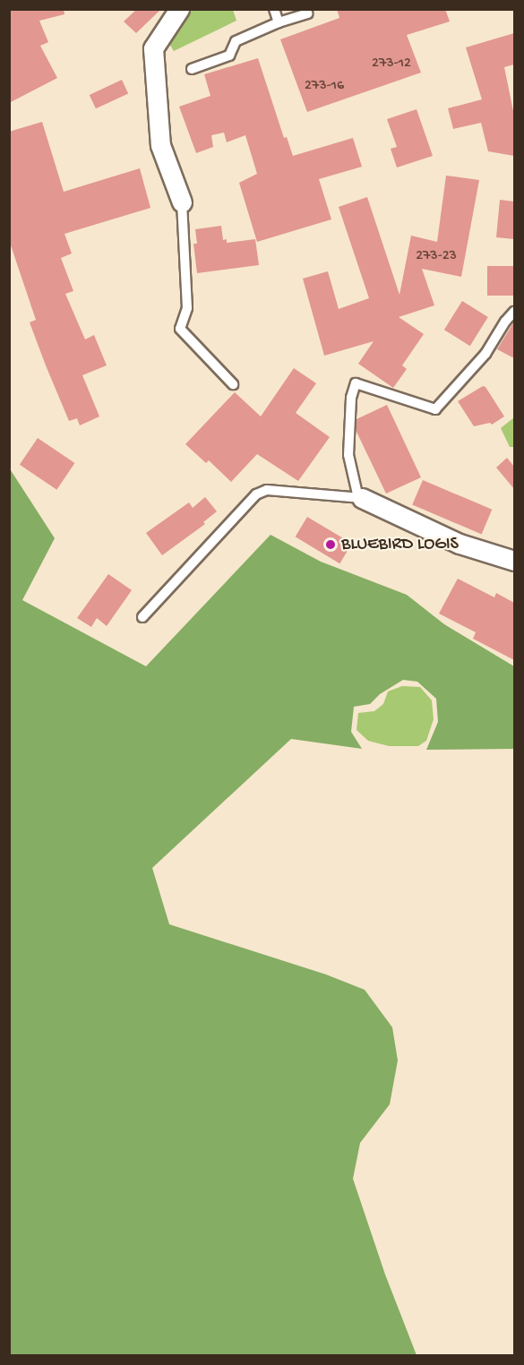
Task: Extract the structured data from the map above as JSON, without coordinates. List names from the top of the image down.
{
  "places": ["BLUEBIRD LOGIS"],
  "house_numbers": ["273-12", "273-16", "273-23"]
}
